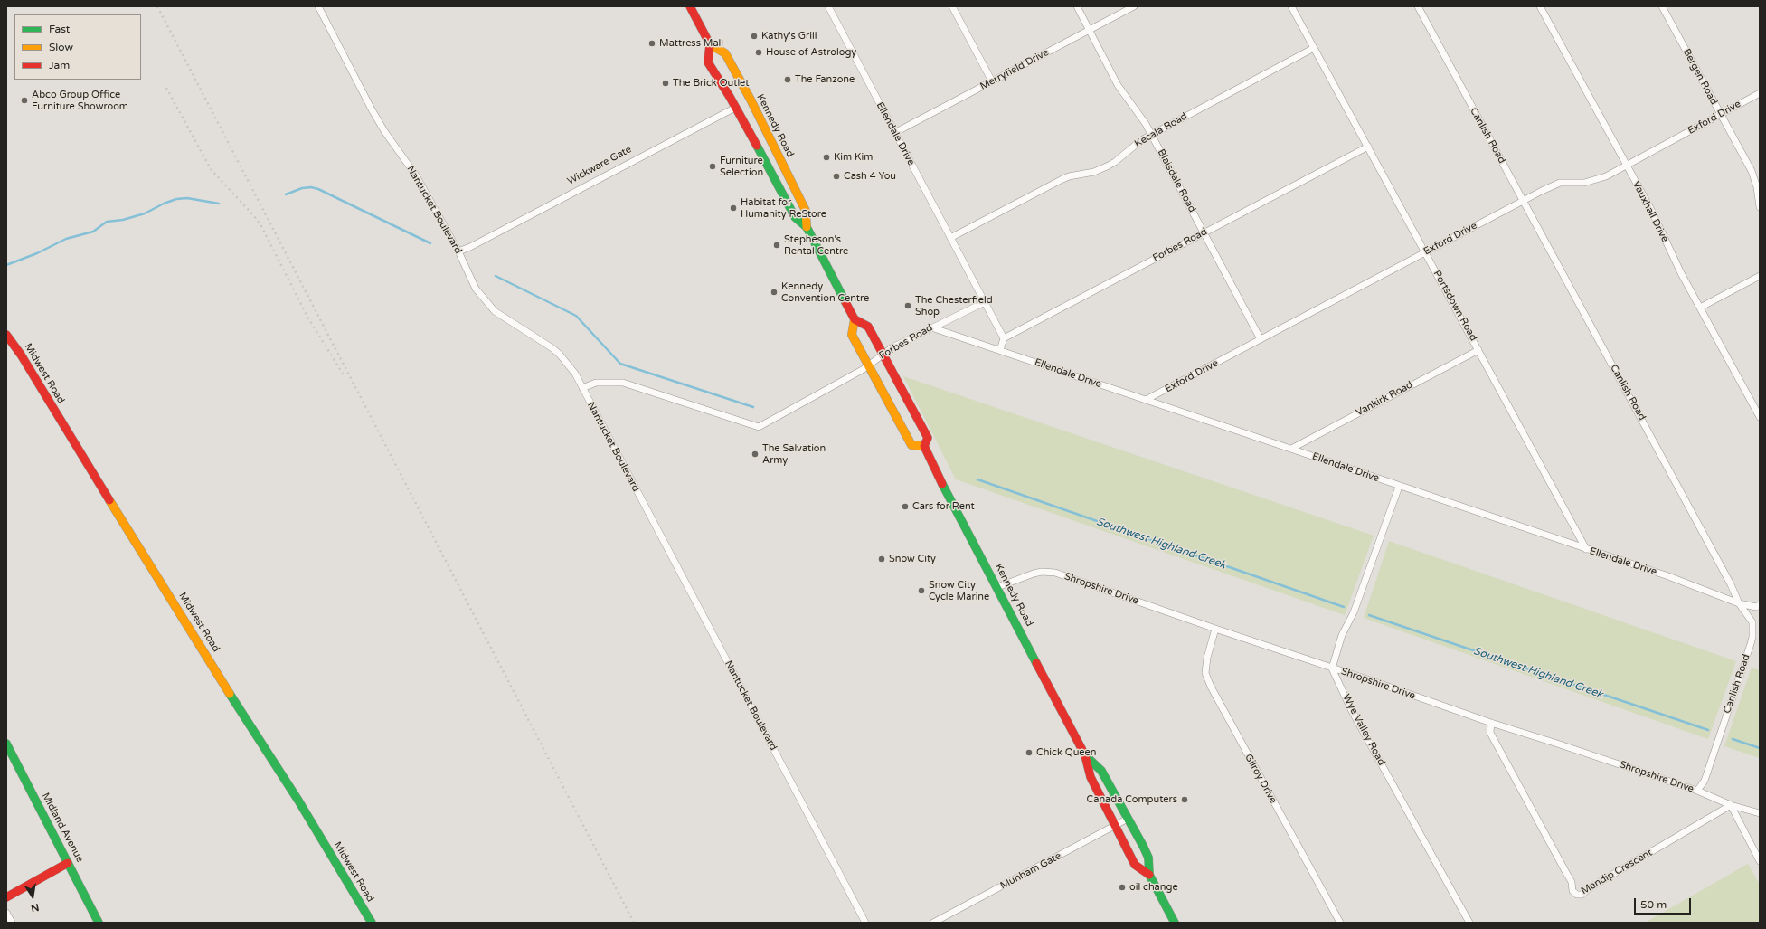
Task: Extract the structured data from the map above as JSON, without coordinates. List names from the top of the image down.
{
  "streets": {
    "main road": [
      "Kennedy Road",
      "Wickware Gate",
      "Midwest Road",
      "Midland Avenue"
    ],
    "street": [
      "Merryfield Drive",
      "Bergen Road",
      "Exford Drive",
      "Kecala Road",
      "Ellendale Drive",
      "Canlish Road",
      "Blaisdale Road",
      "Nantucket Boulevard",
      "Vauxhall Drive",
      "Forbes Road",
      "Portsdown Road",
      "Vankirk Road",
      "Shropshire Drive",
      "Wye Valley Road",
      "Gilroy Drive",
      "Munham Gate",
      "Mendip Crescent"
    ]
  },
  "crossings": [
    ["Merryfield Drive", "Ellendale Drive"],
    ["Merryfield Drive", "Blaisdale Road"],
    ["Bergen Road", "Exford Drive"],
    ["Exford Drive", "Ellendale Drive"],
    ["Exford Drive", "Canlish Road"],
    ["Exford Drive", "Blaisdale Road"],
    ["Exford Drive", "Vauxhall Drive"],
    ["Exford Drive", "Portsdown Road"],
    ["Kennedy Road", "Wickware Gate"],
    ["Kennedy Road", "Forbes Road"],
    ["Kennedy Road", "Shropshire Drive"],
    ["Kennedy Road", "Munham Gate"],
    ["Kecala Road", "Ellendale Drive"],
    ["Kecala Road", "Blaisdale Road"],
    ["Kecala Road", "Portsdown Road"],
    ["Ellendale Drive", "Canlish Road"],
    ["Ellendale Drive", "Forbes Road"],
    ["Ellendale Drive", "Portsdown Road"],
    ["Ellendale Drive", "Vankirk Road"],
    ["Canlish Road", "Shropshire Drive"],
    ["Wickware Gate", "Nantucket Boulevard"],
    ["Blaisdale Road", "Forbes Road"],
    ["Nantucket Boulevard", "Forbes Road"],
    ["Forbes Road", "Portsdown Road"],
    ["Portsdown Road", "Vankirk Road"],
    ["Shropshire Drive", "Wye Valley Road"],
    ["Shropshire Drive", "Gilroy Drive"],
    ["Shropshire Drive", "Mendip Crescent"]
  ],
  "water": ["Southwest Highland Creek"],
  "places": [
    "Kathy's Grill",
    "Mattress Mall",
    "House of Astrology",
    "The Fanzone",
    "The Brick Outlet",
    "Abco Group Office Furniture Showroom",
    "Kim Kim",
    "Furniture Selection",
    "Cash 4 You",
    "Habitat for Humanity ReStore",
    "Stepheson's Rental Centre",
    "Kennedy Convention Centre",
    "The Chesterfield Shop",
    "The Salvation Army",
    "Cars for Rent",
    "Snow City",
    "Snow City Cycle Marine",
    "Chick Queen",
    "Canada Computers",
    "oil change"
  ],
  "legend": ["Fast", "Slow", "Jam"],
  "scale_bar": "50 m",
  "north": "bottom"
}
